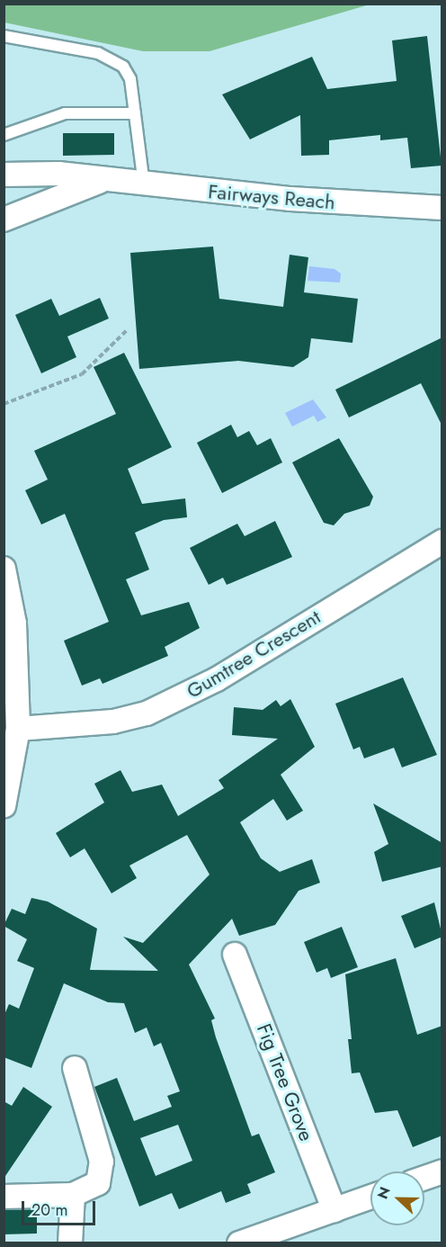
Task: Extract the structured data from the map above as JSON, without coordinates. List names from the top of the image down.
{
  "streets": {
    "street": ["Fairways Reach", "Gumtree Crescent", "Fig Tree Grove"]
  },
  "scale_bar": "20 m",
  "north": "left"
}
